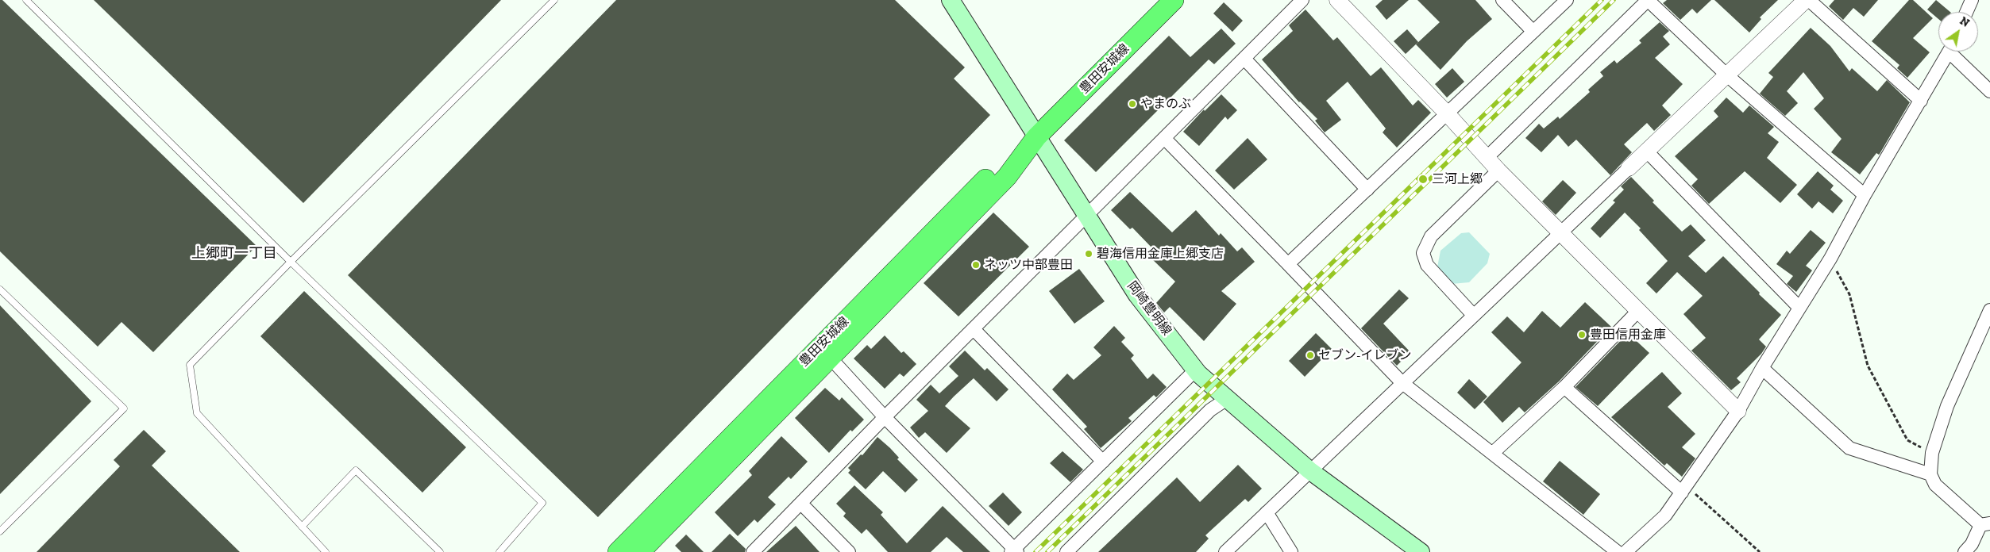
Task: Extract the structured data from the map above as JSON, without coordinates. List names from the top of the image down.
{
  "streets": {
    "main road": ["豊田安城線", "岡崎豊明線"]
  },
  "crossings": [
    ["豊田安城線", "岡崎豊明線"]
  ],
  "districts": ["上郷町一丁目"],
  "places": [
    "やまのぶ",
    "三河上郷",
    "碧海信用金庫上郷支店",
    "ネッツ中部豊田",
    "豊田信用金庫",
    "セブン-イレブン"
  ],
  "north": "top right"
}
